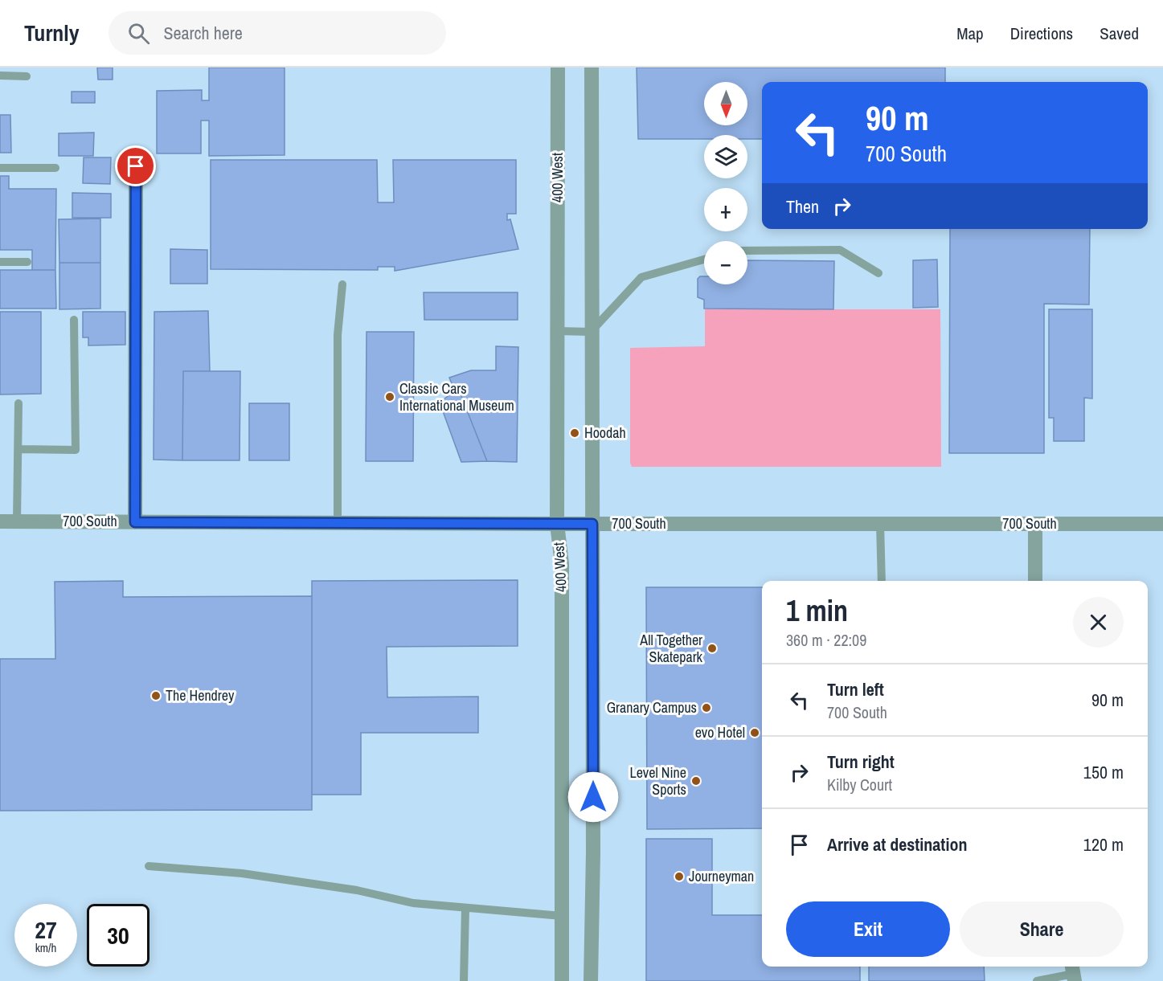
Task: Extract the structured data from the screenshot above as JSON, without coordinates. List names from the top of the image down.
{
  "streets": {
    "street": ["400 West", "700 South"]
  },
  "crossings": [
    ["400 West", "700 South"]
  ],
  "places": [
    "Classic Cars International Museum",
    "Hoodah",
    "All Together Skatepark",
    "The Hendrey",
    "Granary Campus",
    "evo Hotel",
    "Level Nine Sports",
    "Journeyman"
  ],
  "north": "bottom",
  "page": {
    "header": "Turnly",
    "search": "Search here",
    "nav": ["Map", "Directions", "Saved"],
    "map_buttons": ["+", "−"],
    "turn": ["90 m", "700 South"],
    "then": "Then",
    "heading": ["1 min", "360 m · 22:09"],
    "list": [
      {
        "name": "Turn left",
        "note": "700 South",
        "value": "90 m"
      },
      {
        "name": "Turn right",
        "note": "Kilby Court",
        "value": "150 m"
      },
      {
        "name": "Arrive at destination",
        "value": "120 m"
      }
    ],
    "buttons": ["Exit", "Share"],
    "speed": "27 km/h",
    "limit": "30"
  }
}
